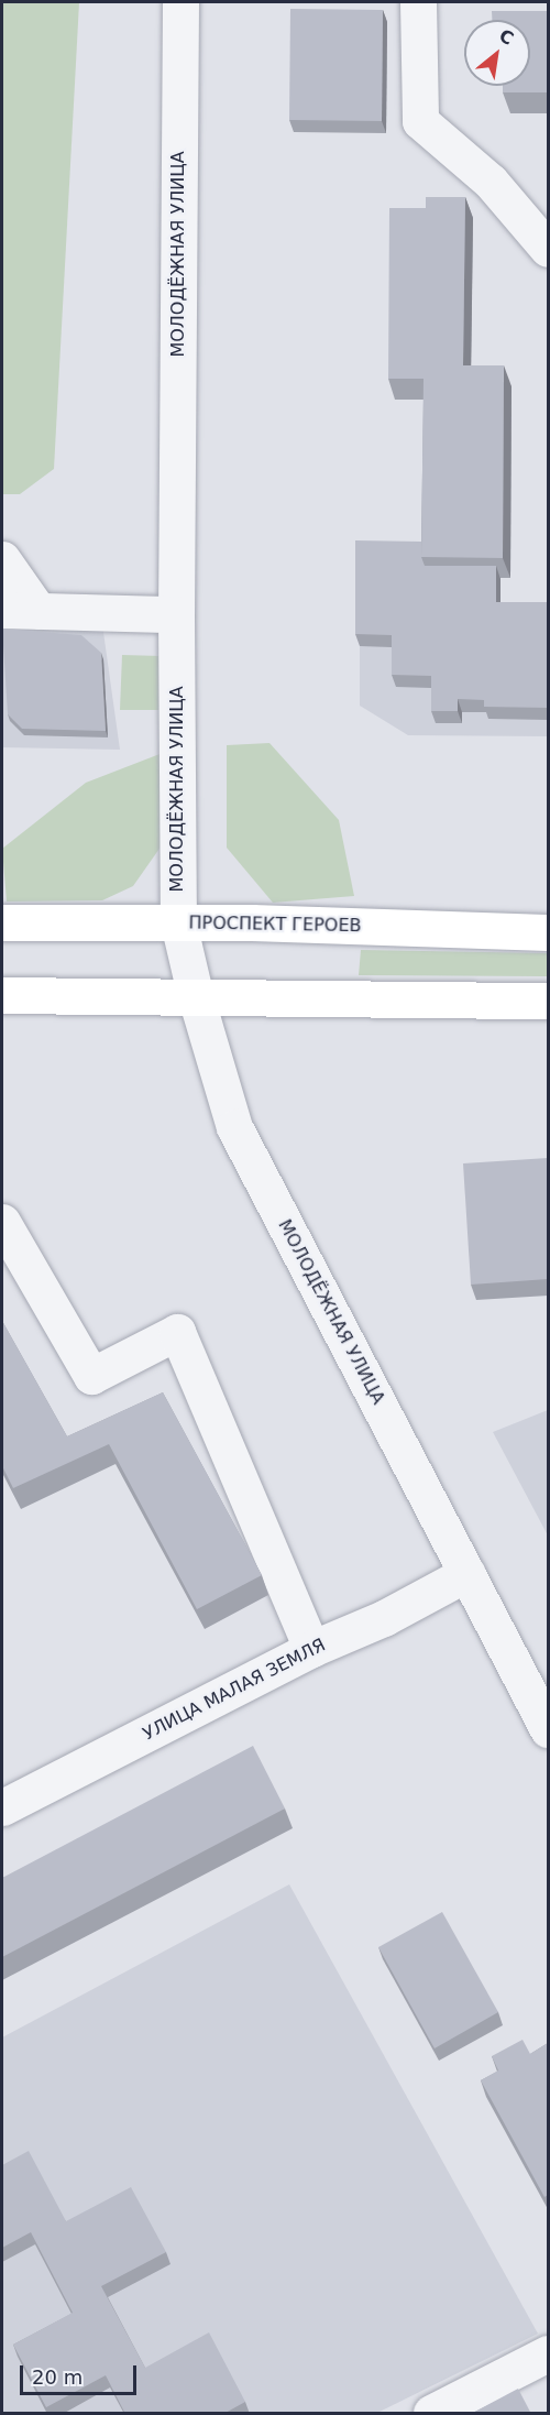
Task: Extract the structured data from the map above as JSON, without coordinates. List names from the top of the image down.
{
  "streets": {
    "main road": ["ПРОСПЕКТ ГЕРОЕВ"],
    "street": ["МОЛОДЁЖНАЯ УЛИЦА", "УЛИЦА МАЛАЯ ЗЕМЛЯ"]
  },
  "crossings": [
    ["МОЛОДЁЖНАЯ УЛИЦА", "ПРОСПЕКТ ГЕРОЕВ"],
    ["МОЛОДЁЖНАЯ УЛИЦА", "УЛИЦА МАЛАЯ ЗЕМЛЯ"]
  ],
  "scale_bar": "20 m",
  "north": "top right"
}
